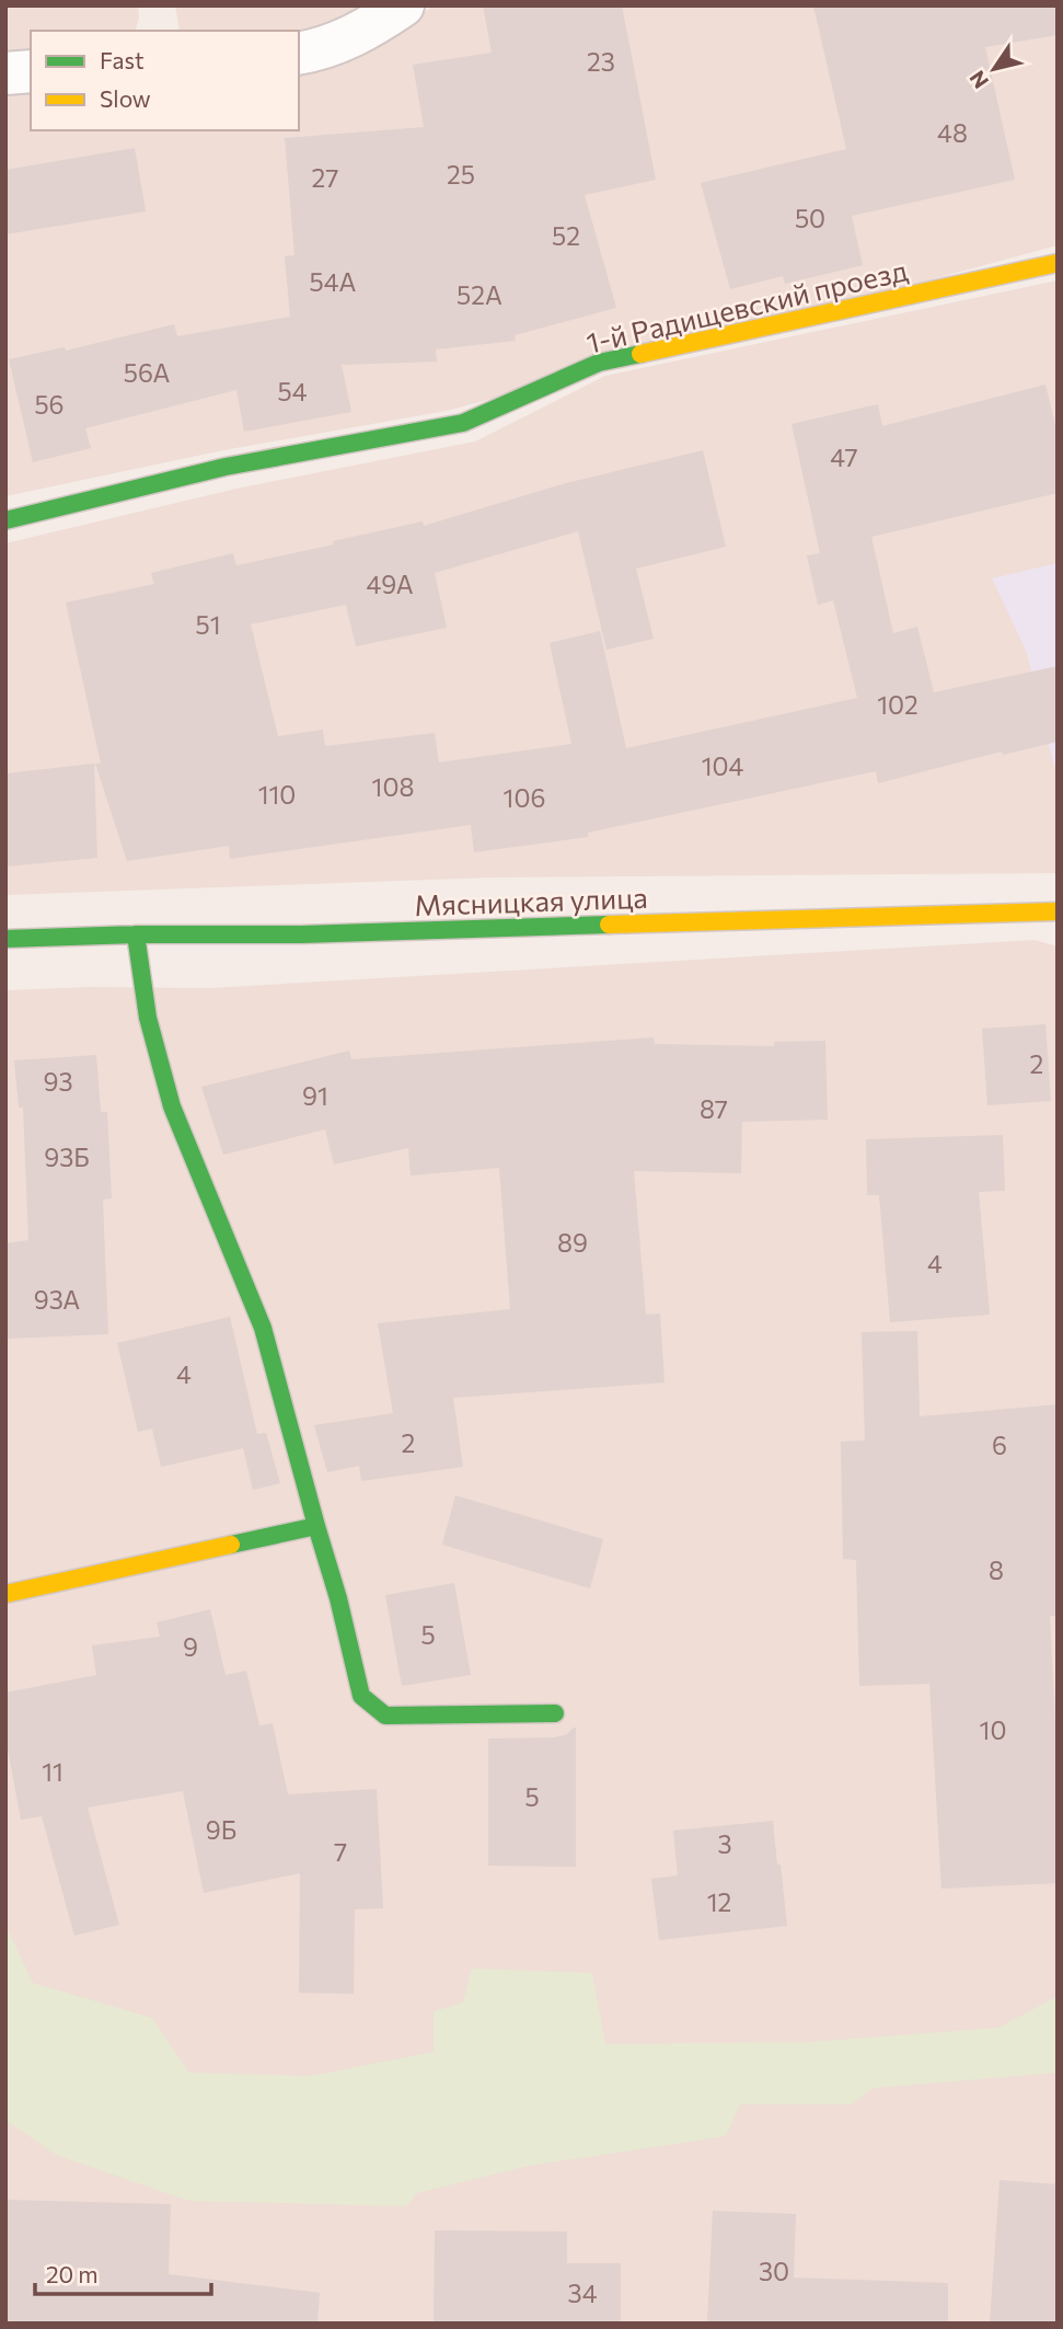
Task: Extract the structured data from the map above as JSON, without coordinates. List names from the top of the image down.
{
  "streets": {
    "street": ["1-й Радищевский проезд", "Мясницкая улица"]
  },
  "house_numbers": [
    "23",
    "48",
    "25",
    "27",
    "50",
    "52",
    "54А",
    "52А",
    "56А",
    "54",
    "56",
    "47",
    "49А",
    "51",
    "102",
    "104",
    "108",
    "110",
    "106",
    "2",
    "93",
    "91",
    "87",
    "93Б",
    "89",
    "4",
    "93А",
    "4",
    "2",
    "6",
    "8",
    "5",
    "9",
    "10",
    "11",
    "5",
    "9Б",
    "3",
    "7",
    "12",
    "30",
    "34"
  ],
  "legend": ["Fast", "Slow"],
  "scale_bar": "20 m",
  "north": "bottom left"
}
